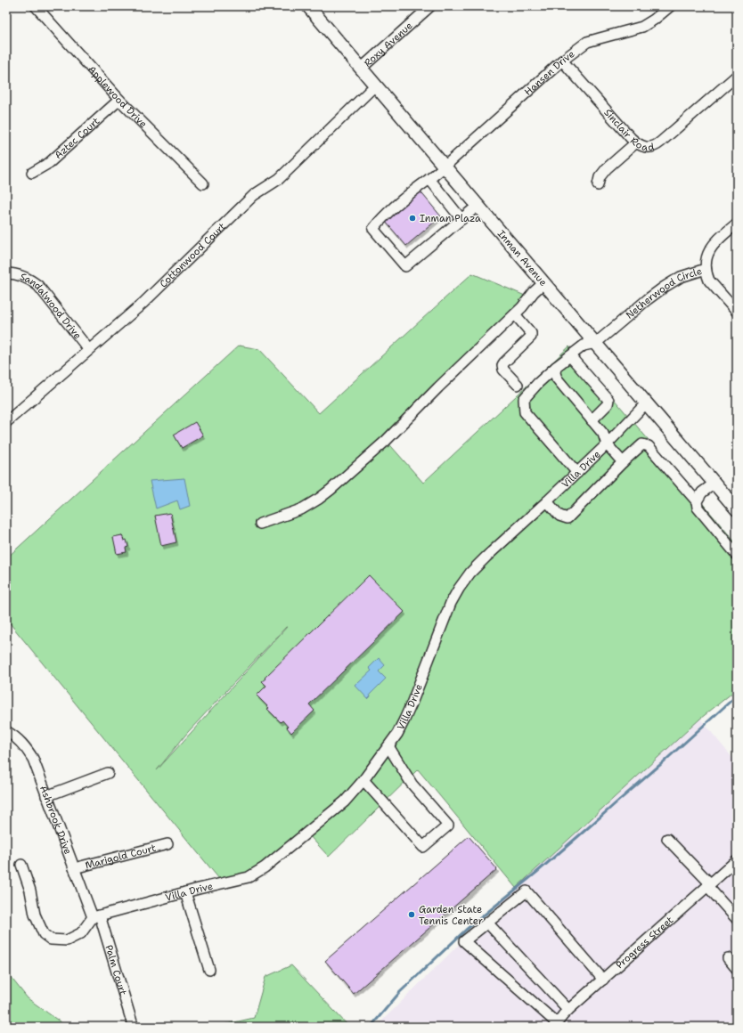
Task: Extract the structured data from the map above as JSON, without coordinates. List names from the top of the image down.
{
  "streets": {
    "main road": ["Inman Avenue"],
    "street": [
      "Roxy Avenue",
      "Hansen Drive",
      "Applewood Drive",
      "Sinclair Road",
      "Aztec Court",
      "Cottonwood Court",
      "Netherwood Circle",
      "Sandalwood Drive",
      "Villa Drive",
      "Ashbrook Drive",
      "Marigold Court",
      "Progress Street",
      "Palm Court"
    ]
  },
  "crossings": [
    ["Roxy Avenue", "Inman Avenue"],
    ["Hansen Drive", "Sinclair Road"],
    ["Hansen Drive", "Inman Avenue"],
    ["Applewood Drive", "Aztec Court"],
    ["Cottonwood Court", "Inman Avenue"],
    ["Cottonwood Court", "Sandalwood Drive"],
    ["Inman Avenue", "Netherwood Circle"],
    ["Inman Avenue", "Villa Drive"],
    ["Netherwood Circle", "Villa Drive"],
    ["Villa Drive", "Ashbrook Drive"],
    ["Villa Drive", "Palm Court"],
    ["Ashbrook Drive", "Marigold Court"],
    ["Ashbrook Drive", "Palm Court"]
  ],
  "places": ["Inman Plaza", "Garden State Tennis Center"]
}
